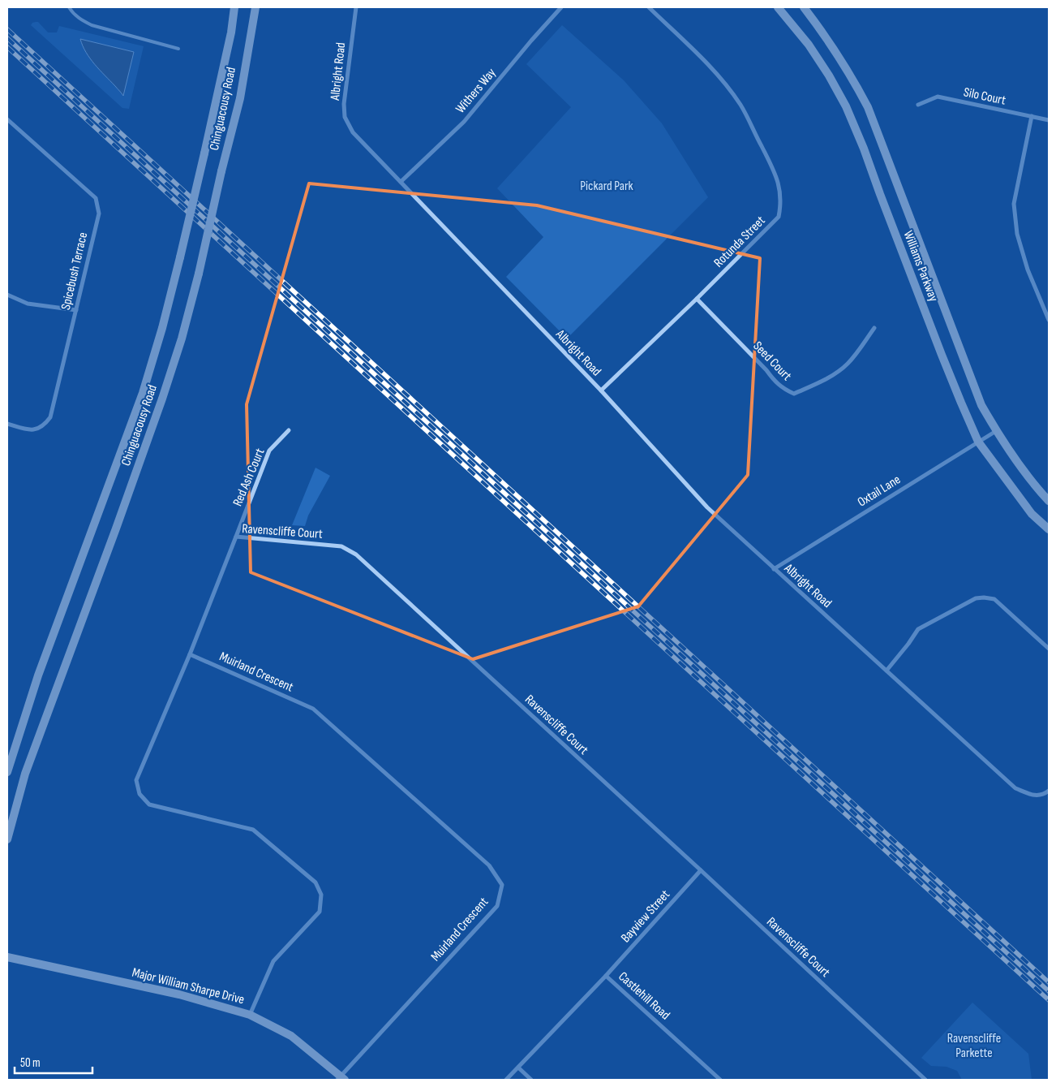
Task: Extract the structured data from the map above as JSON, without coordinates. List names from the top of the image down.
{
  "streets": {
    "main road": ["Chinguacousy Road", "Williams Parkway", "Major William Sharpe Drive"],
    "street": [
      "Albright Road",
      "Withers Way",
      "Silo Court",
      "Rotunda Street",
      "Spicebush Terrace",
      "Seed Court",
      "Red Ash Court",
      "Oxtail Lane",
      "Ravenscliffe Court",
      "Muirland Crescent",
      "Bayview Street",
      "Castlehill Road"
    ]
  },
  "crossings": [
    ["Albright Road", "Withers Way"],
    ["Albright Road", "Rotunda Street"],
    ["Albright Road", "Oxtail Lane"],
    ["Rotunda Street", "Seed Court"],
    ["Williams Parkway", "Oxtail Lane"],
    ["Red Ash Court", "Ravenscliffe Court"],
    ["Ravenscliffe Court", "Muirland Crescent"],
    ["Ravenscliffe Court", "Bayview Street"],
    ["Muirland Crescent", "Major William Sharpe Drive"],
    ["Bayview Street", "Castlehill Road"]
  ],
  "parks": ["Pickard Park", "Ravenscliffe Parkette"],
  "scale_bar": "50 m"
}
